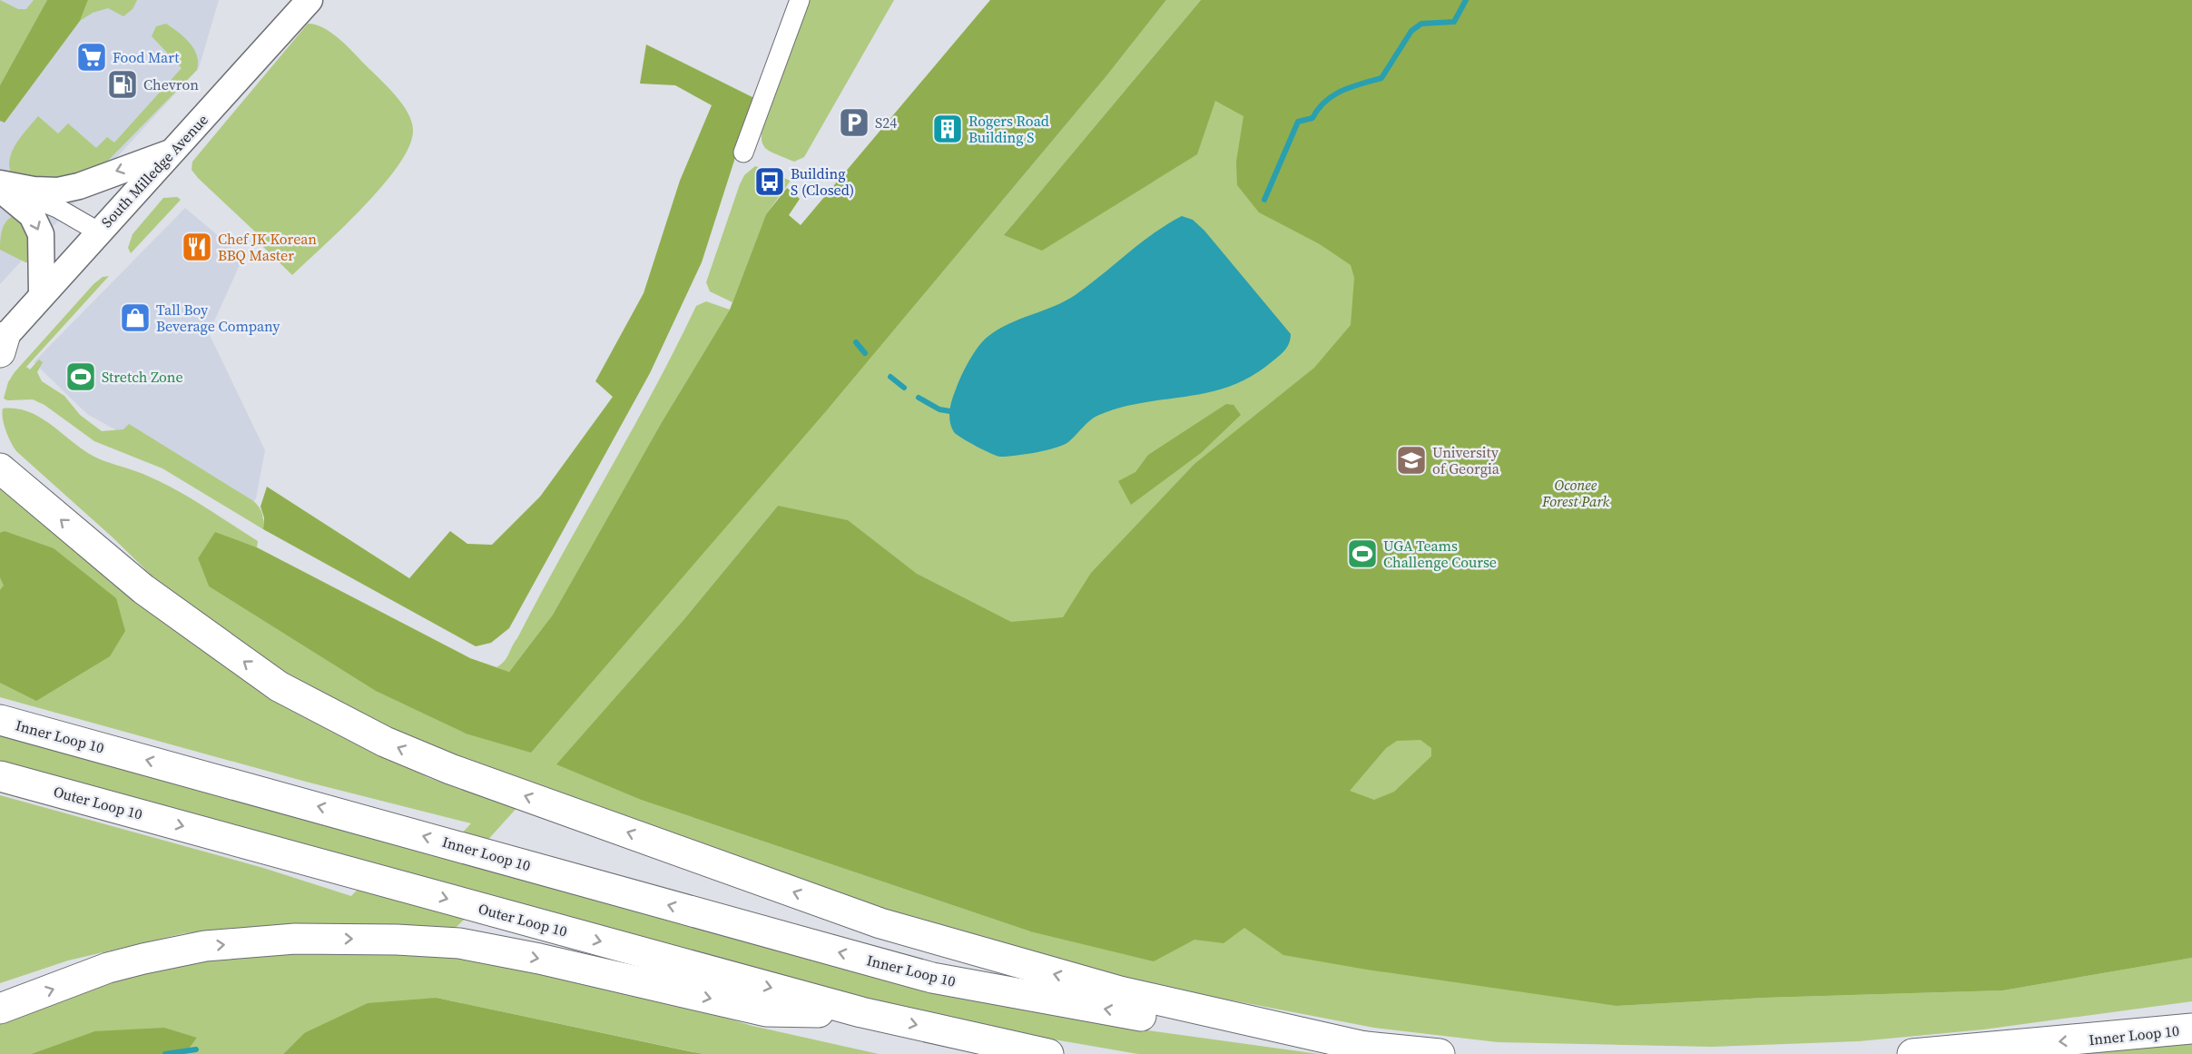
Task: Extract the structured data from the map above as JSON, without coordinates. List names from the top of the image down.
{
  "streets": {
    "highway": ["Inner Loop 10", "Outer Loop 10"],
    "main road": ["South Milledge Avenue"]
  },
  "parks": ["Oconee Forest Park"],
  "places": {
    "supermarket": ["Food Mart"],
    "fuel station": ["Chevron"],
    "parking": ["S24"],
    "building": ["Rogers Road Building S"],
    "bus stop": ["Building S (Closed)"],
    "restaurant": ["Chef JK Korean BBQ Master"],
    "shop": ["Tall Boy Beverage Company"],
    "sports": ["Stretch Zone", "UGA Teams Challenge Course"],
    "school or university": ["University of Georgia"]
  }
}
